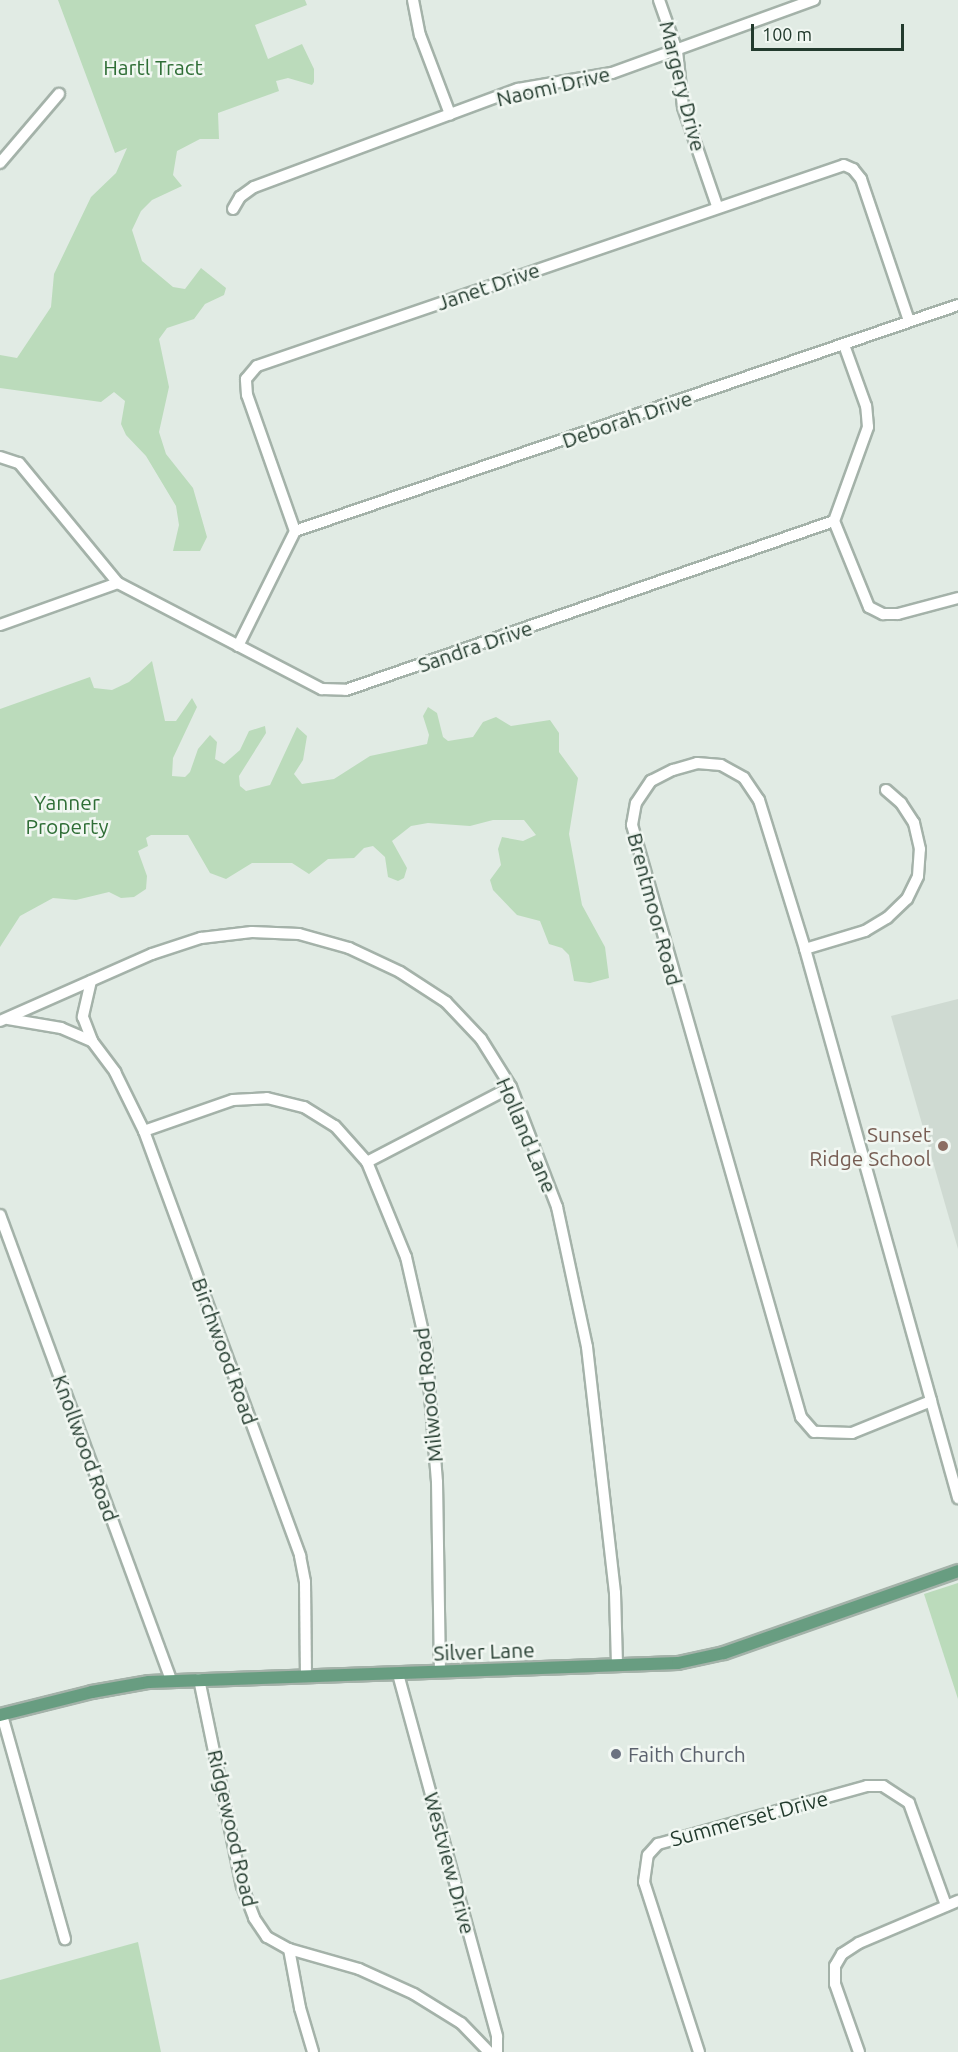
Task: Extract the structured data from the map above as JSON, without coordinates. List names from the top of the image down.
{
  "streets": {
    "main road": ["Silver Lane"],
    "street": [
      "Naomi Drive",
      "Margery Drive",
      "Janet Drive",
      "Deborah Drive",
      "Sandra Drive",
      "Brentmoor Road",
      "Holland Lane",
      "Birchwood Road",
      "Milwood Road",
      "Knollwood Road",
      "Summerset Drive",
      "Ridgewood Road",
      "Westview Drive"
    ]
  },
  "crossings": [
    ["Naomi Drive", "Margery Drive"],
    ["Margery Drive", "Janet Drive"],
    ["Janet Drive", "Deborah Drive"],
    ["Holland Lane", "Birchwood Road"],
    ["Holland Lane", "Silver Lane"],
    ["Birchwood Road", "Milwood Road"],
    ["Birchwood Road", "Silver Lane"],
    ["Milwood Road", "Silver Lane"],
    ["Knollwood Road", "Silver Lane"],
    ["Silver Lane", "Ridgewood Road"],
    ["Silver Lane", "Westview Drive"]
  ],
  "parks": ["Hartl Tract", "Yanner Property"],
  "places": ["Sunset Ridge School", "Faith Church"],
  "scale_bar": "100 m"
}
